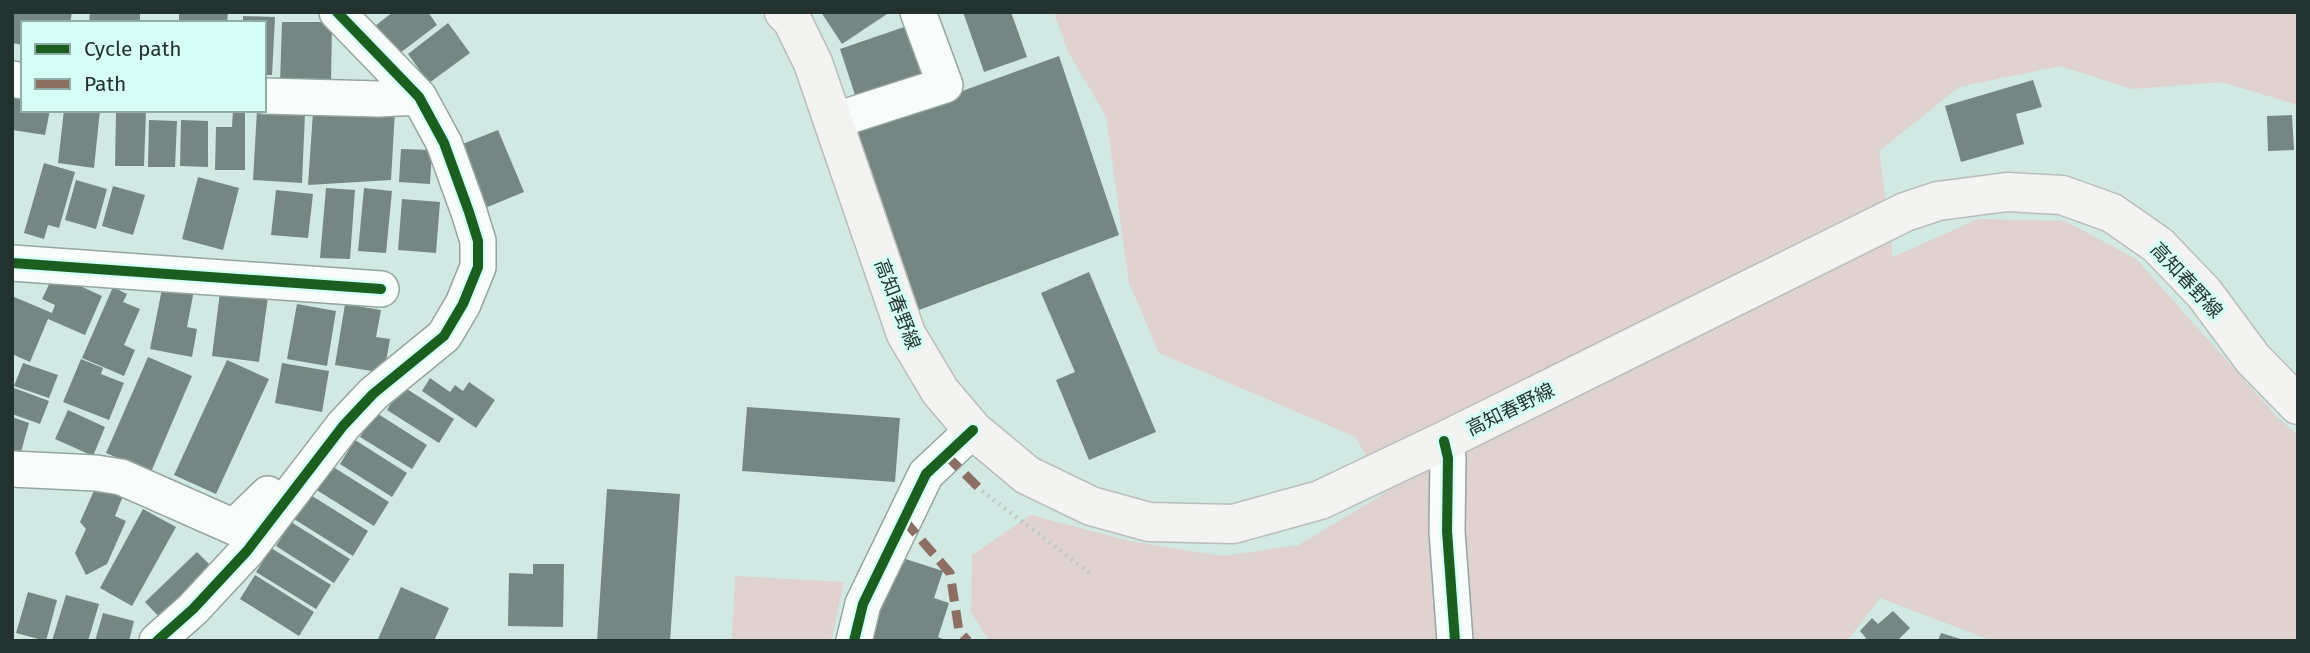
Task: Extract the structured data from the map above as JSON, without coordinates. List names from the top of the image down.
{
  "streets": {
    "main road": ["高知春野線"]
  },
  "legend": ["Cycle path", "Path"]
}
